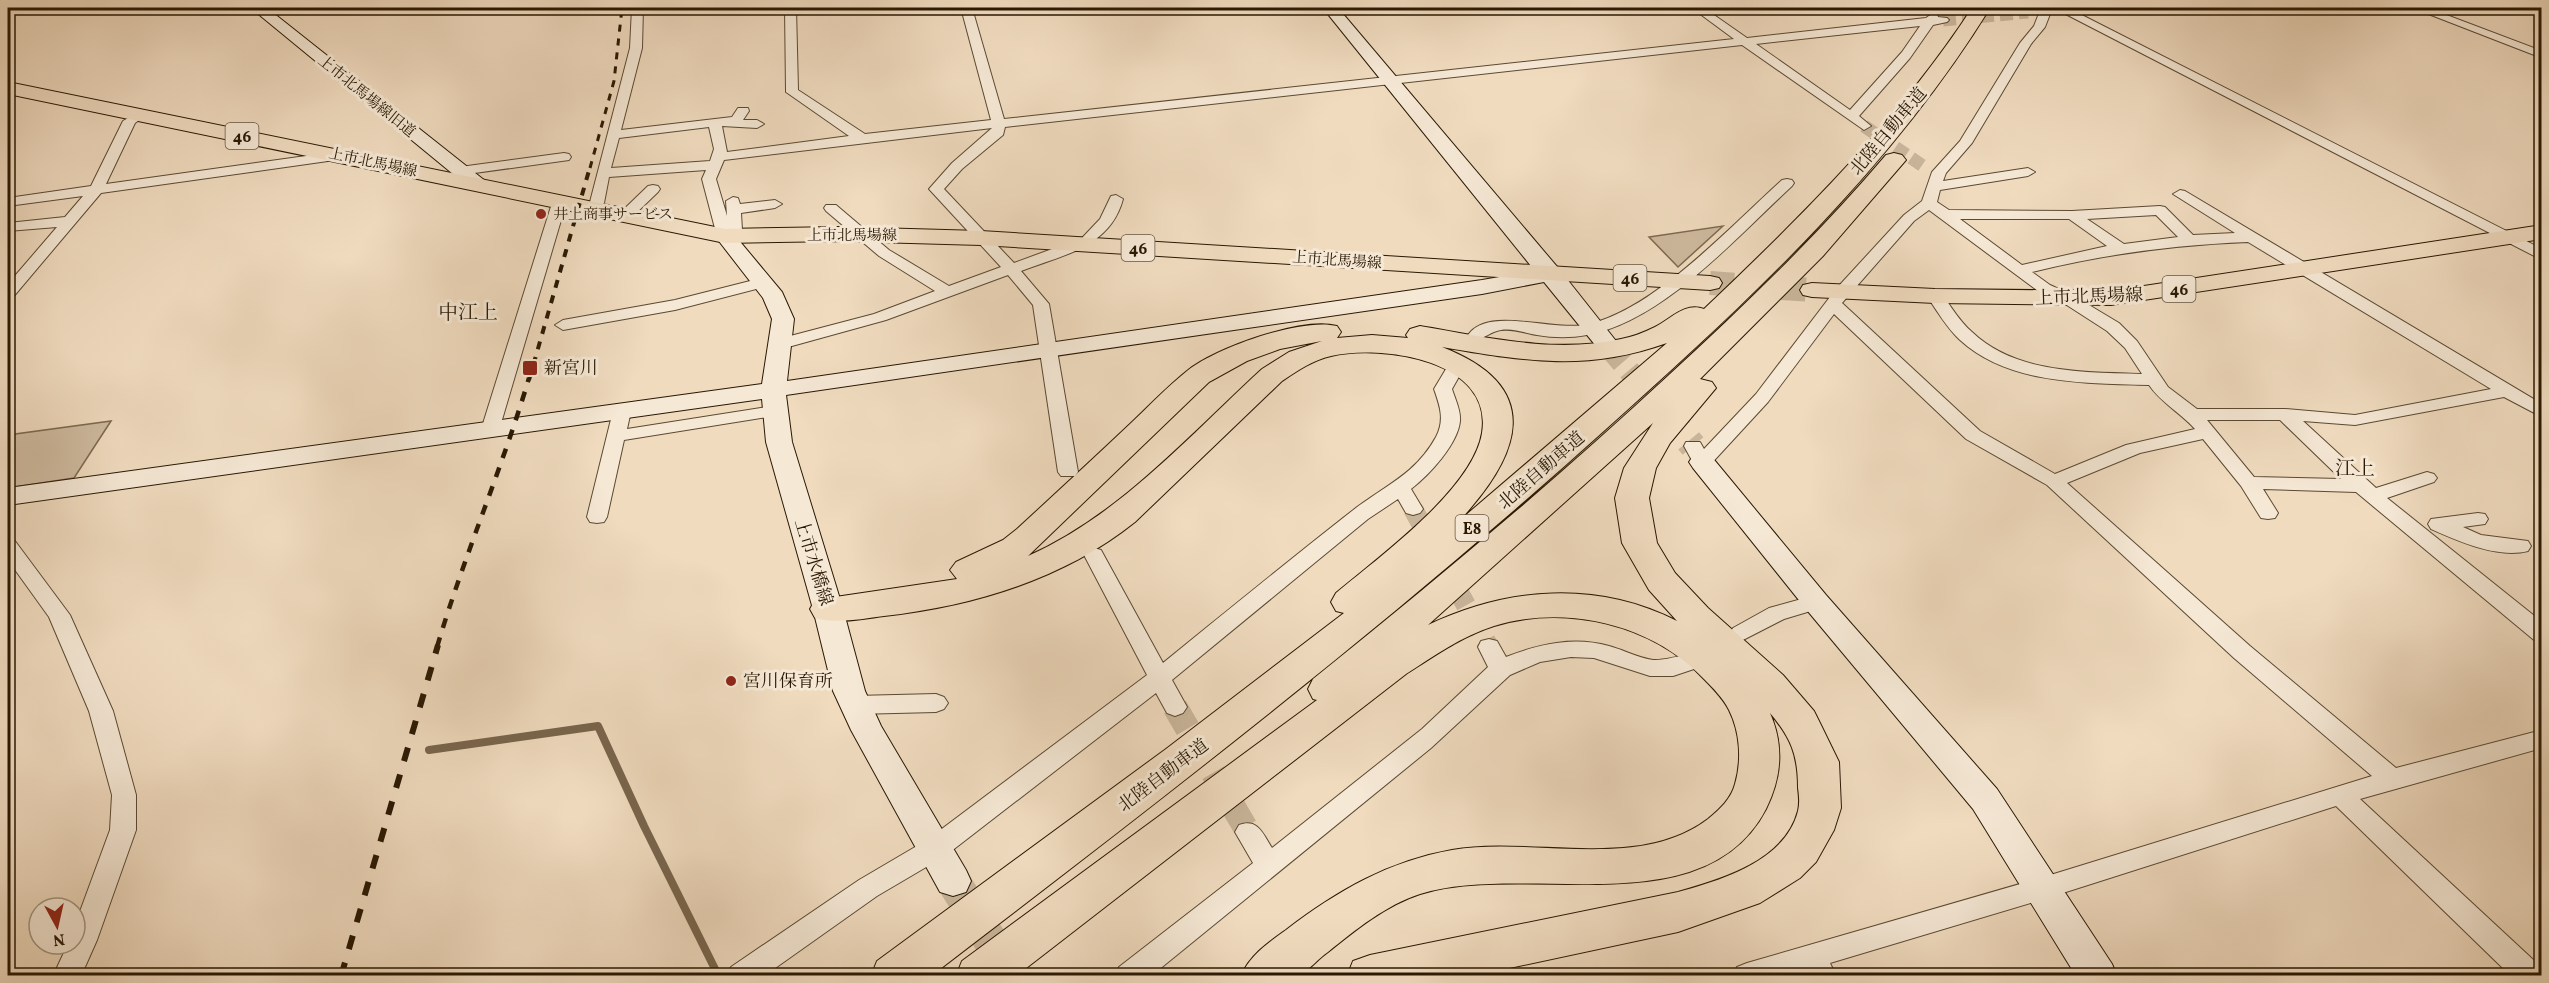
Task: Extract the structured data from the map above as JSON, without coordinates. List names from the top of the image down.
{
  "streets": {
    "highway": ["北陸自動車道", "E8"],
    "main road": ["46", "上市北馬場線"],
    "street": ["上市北馬場線旧道", "上市水橋線"]
  },
  "crossings": [
    ["上市北馬場線旧道", "上市北馬場線"],
    ["上市北馬場線", "上市水橋線"]
  ],
  "districts": ["中江上", "江上"],
  "places": {
    "other": ["井上商事サービス", "宮川保育所"],
    "transit": ["新宮川"]
  },
  "north": "bottom"
}
